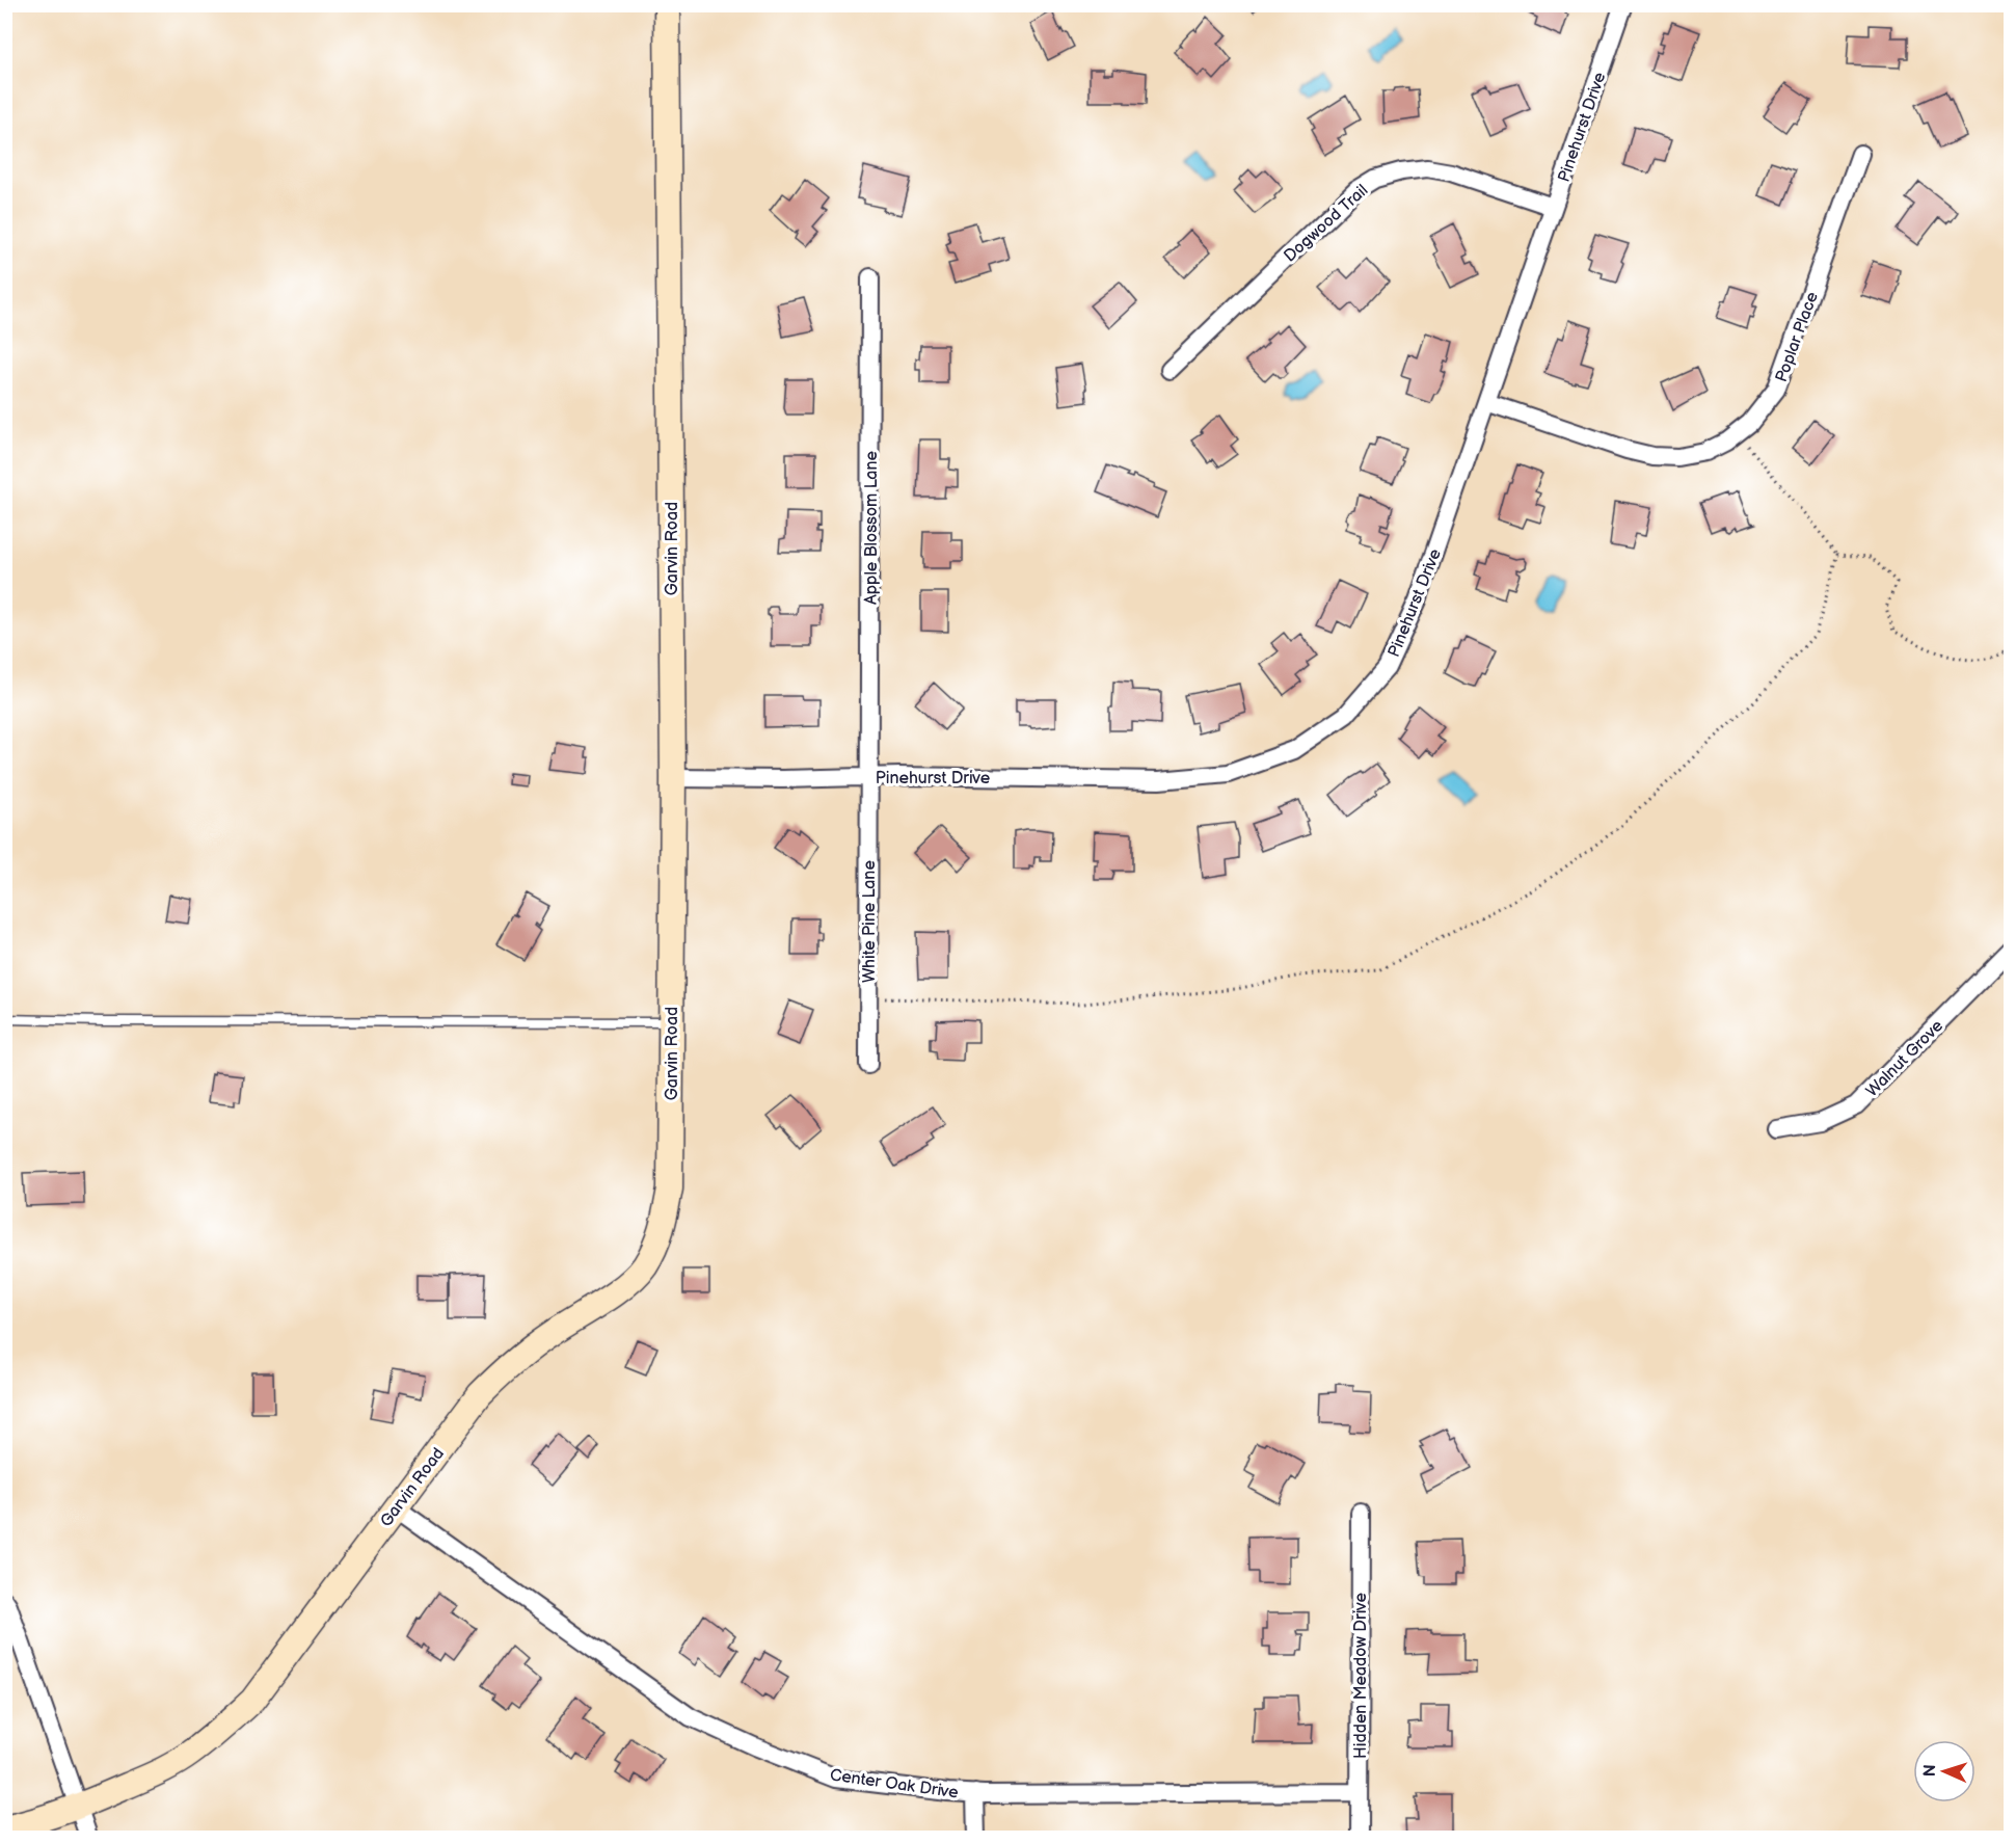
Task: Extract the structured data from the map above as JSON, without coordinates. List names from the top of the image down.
{
  "streets": {
    "street": [
      "Pinehurst Drive",
      "Dogwood Trail",
      "Poplar Place",
      "Apple Blossom Lane",
      "Garvin Road",
      "White Pine Lane",
      "Walnut Grove",
      "Hidden Meadow Drive",
      "Center Oak Drive"
    ]
  },
  "crossings": [
    ["Pinehurst Drive", "Dogwood Trail"],
    ["Pinehurst Drive", "Poplar Place"],
    ["Pinehurst Drive", "Apple Blossom Lane"],
    ["Pinehurst Drive", "Garvin Road"],
    ["Pinehurst Drive", "White Pine Lane"],
    ["Apple Blossom Lane", "White Pine Lane"],
    ["Garvin Road", "Center Oak Drive"],
    ["Hidden Meadow Drive", "Center Oak Drive"]
  ],
  "north": "left"
}
